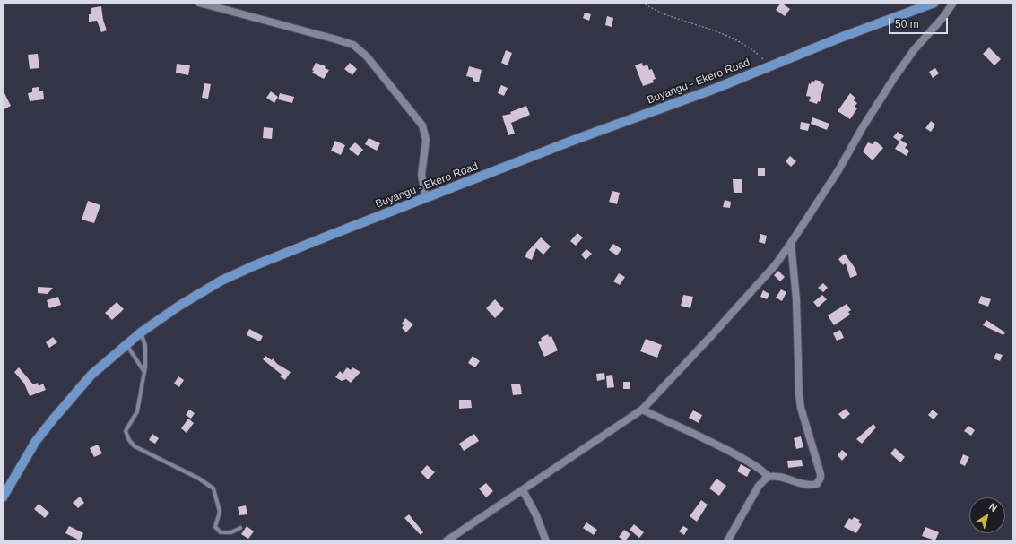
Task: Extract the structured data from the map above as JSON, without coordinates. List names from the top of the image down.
{
  "streets": {
    "main road": ["Buyangu - Ekero Road"]
  },
  "scale_bar": "50 m",
  "north": "top right"
}
